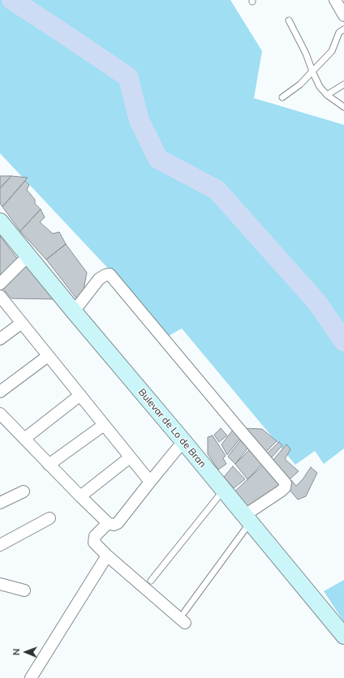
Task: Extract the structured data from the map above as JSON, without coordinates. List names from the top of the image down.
{
  "streets": {
    "street": ["Bulevar de Lo de Bran"]
  },
  "north": "left"
}
